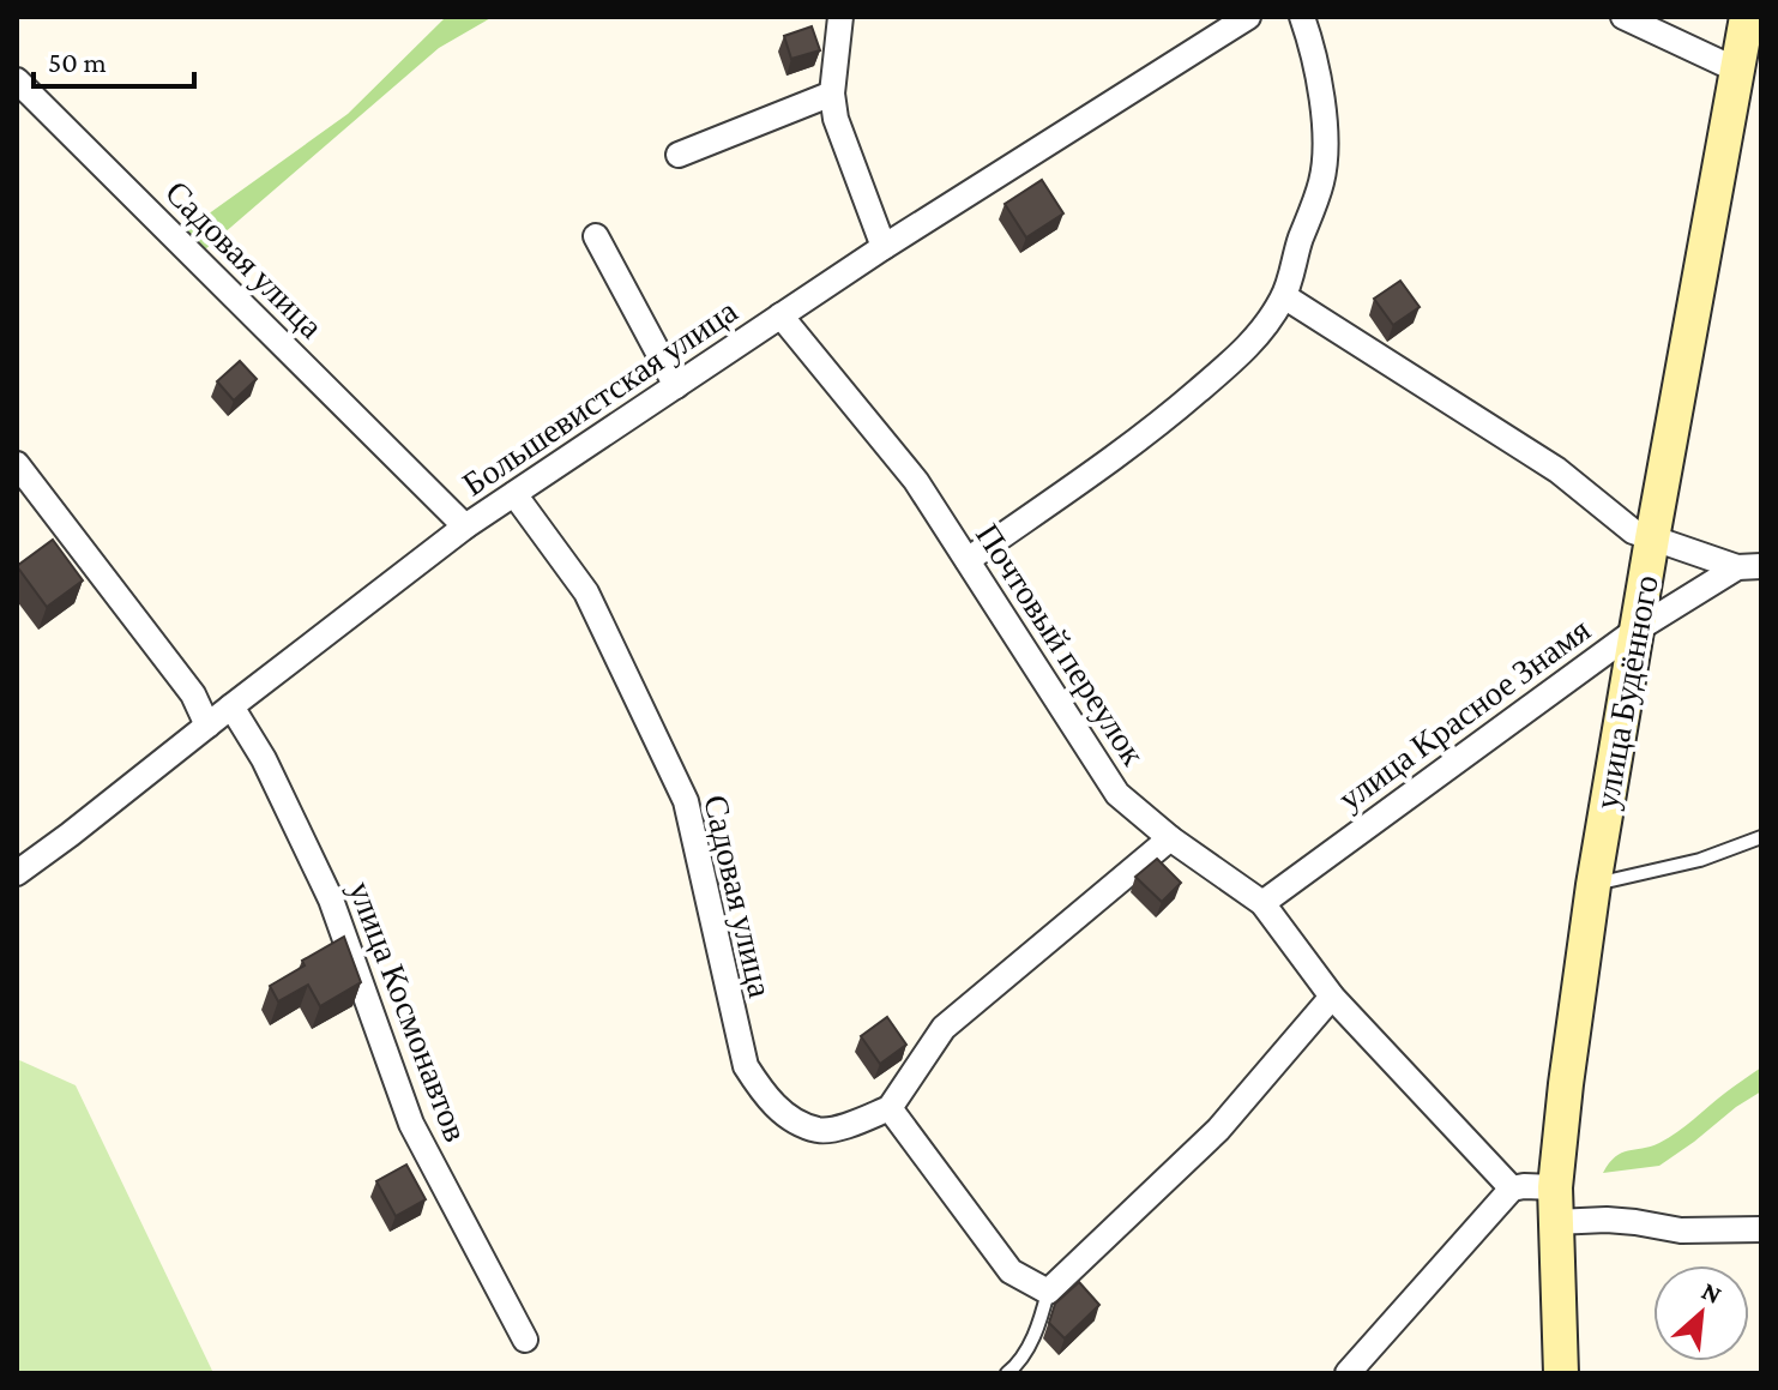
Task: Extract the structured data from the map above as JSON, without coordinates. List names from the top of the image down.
{
  "streets": {
    "main road": ["улица Будённого"],
    "street": [
      "Садовая улица",
      "Большевистская улица",
      "Почтовый переулок",
      "улица Красное Знамя",
      "улица Космонавтов"
    ]
  },
  "crossings": [
    ["Садовая улица", "Большевистская улица"],
    ["Большевистская улица", "Почтовый переулок"],
    ["Большевистская улица", "улица Космонавтов"],
    ["Почтовый переулок", "улица Красное Знамя"],
    ["улица Будённого", "улица Красное Знамя"]
  ],
  "scale_bar": "50 m",
  "north": "top right"
}
